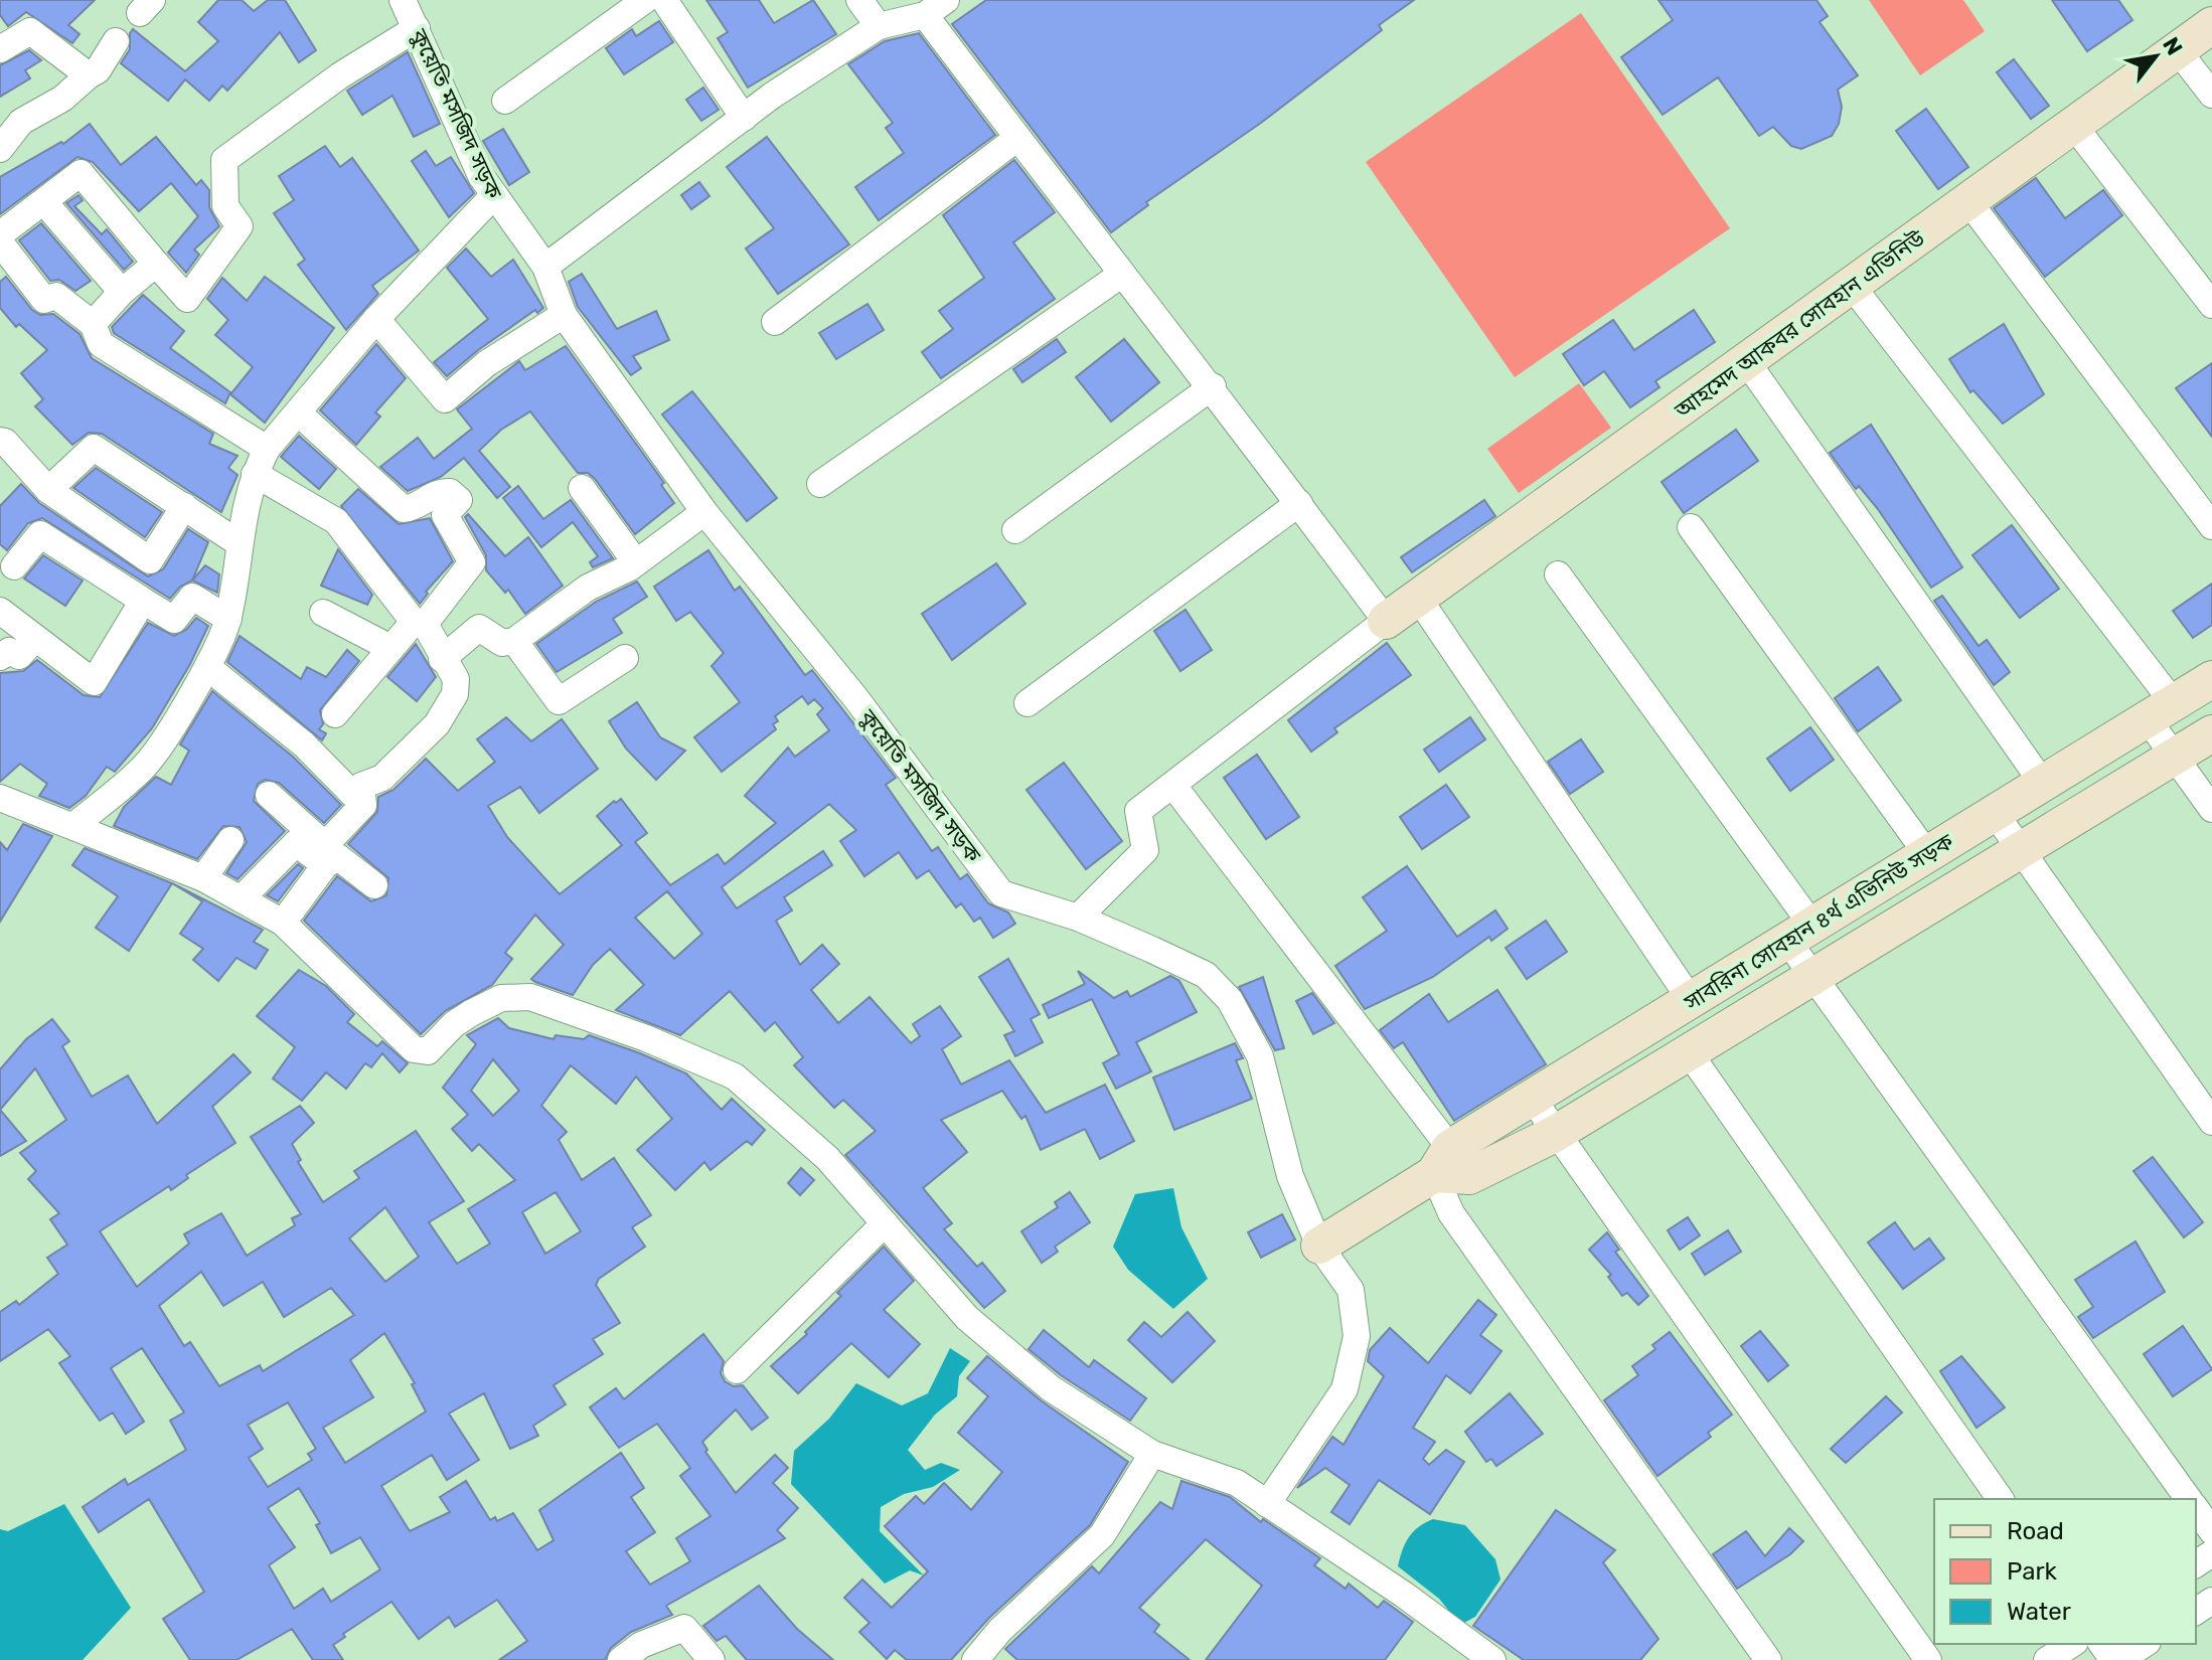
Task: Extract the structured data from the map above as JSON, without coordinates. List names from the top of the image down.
{
  "streets": {
    "street": ["কুয়েতি মসজিদ সড়ক", "আহমেদ আকবর সোবহান এভিনিউ", "সাবরিনা সোবহান ৪র্থ এভিনিউ সড়ক"]
  },
  "crossings": [
    ["কুয়েতি মসজিদ সড়ক", "সাবরিনা সোবহান ৪র্থ এভিনিউ সড়ক"]
  ],
  "legend": ["Road", "Park", "Water"],
  "north": "top right"
}
